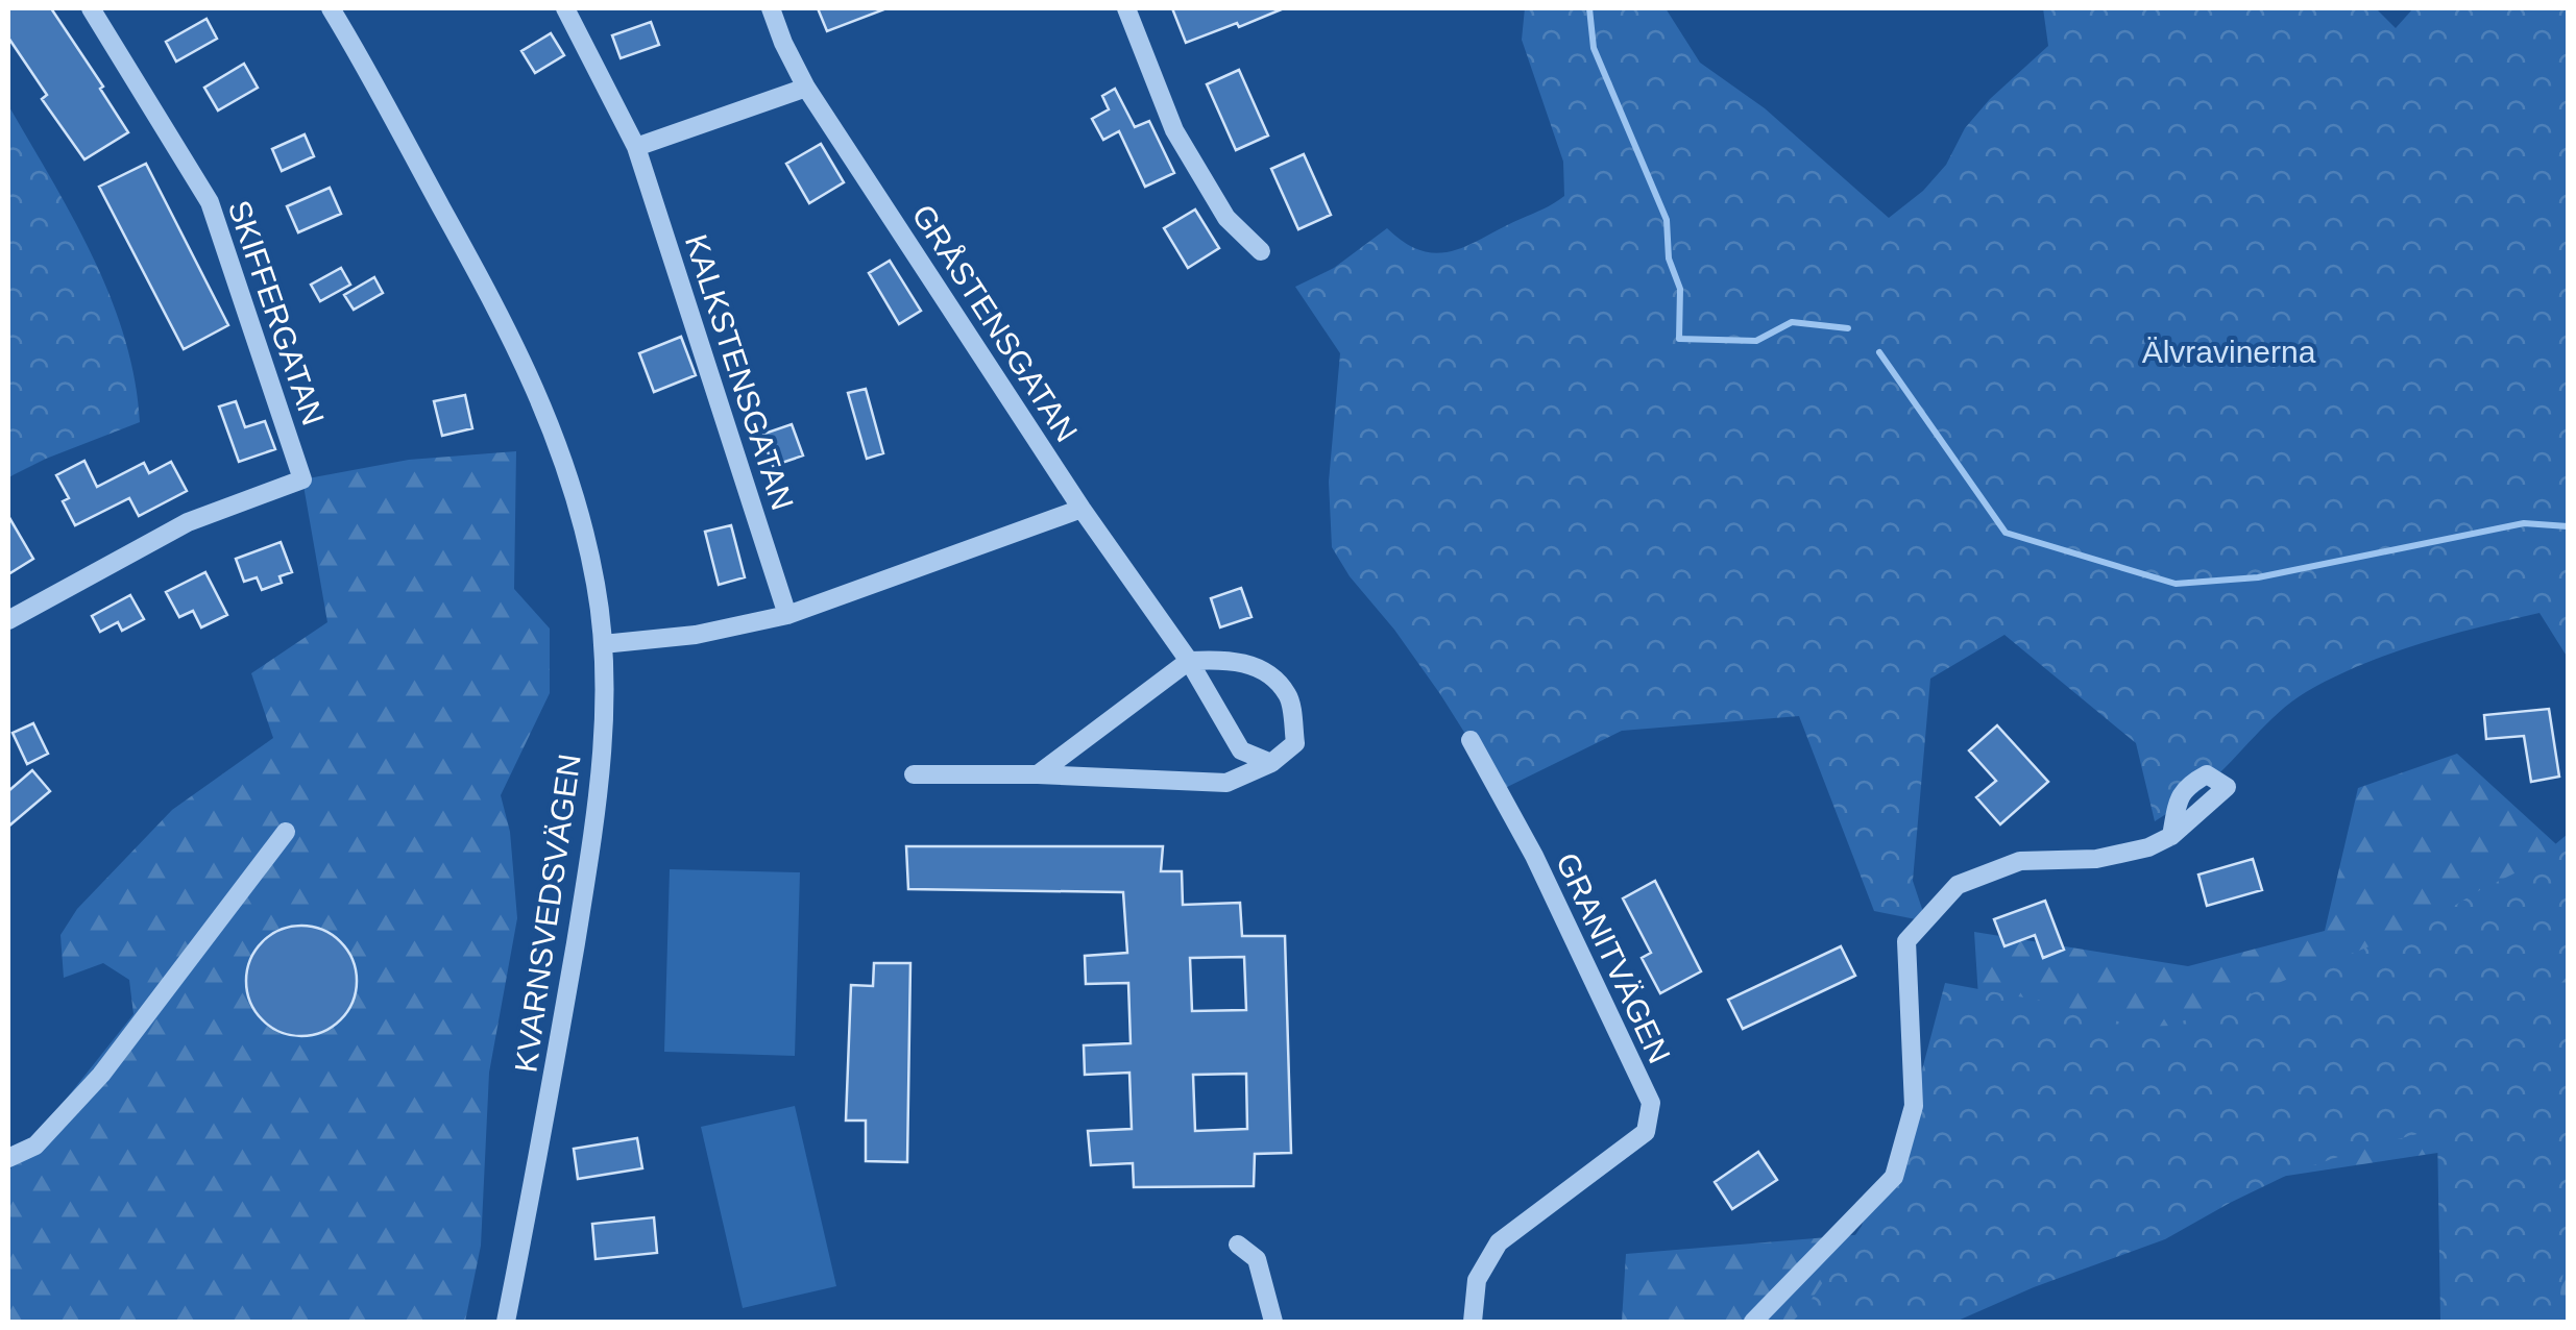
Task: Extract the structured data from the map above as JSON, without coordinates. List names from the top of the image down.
{
  "streets": {
    "street": [
      "SKIFFERGATAN",
      "GRÅSTENSGATAN",
      "KALKSTENSGATAN",
      "KVARNSVEDSVÄGEN",
      "GRANITVÄGEN"
    ]
  },
  "parks": ["Älvravinerna"]
}
